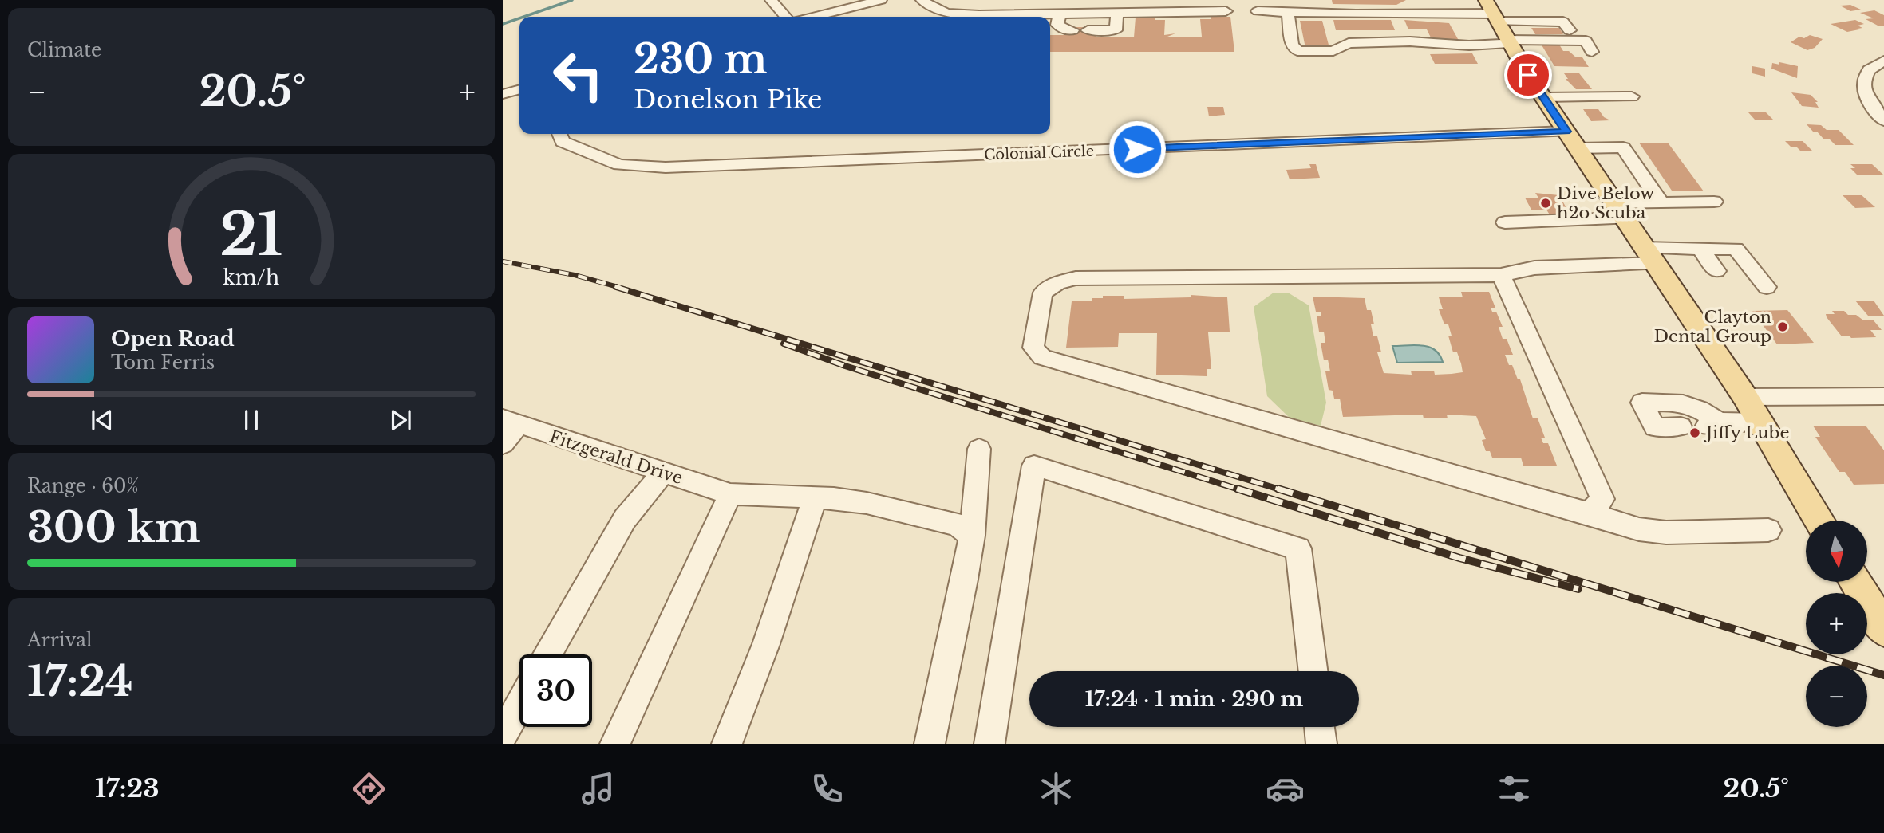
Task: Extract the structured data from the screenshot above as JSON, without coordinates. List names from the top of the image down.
{
  "streets": {
    "street": ["Colonial Circle", "Fitzgerald Drive"]
  },
  "places": ["Dive Below h2o Scuba", "Clayton Dental Group", "Jiffy Lube"],
  "north": "bottom",
  "page": {
    "tile": [
      "Climate",
      ["Range · 60%", "300 km"],
      ["Arrival", "17:24"]
    ],
    "turn": ["230 m", "Donelson Pike"],
    "heat": ["−", "20.5°", "+"],
    "song": ["Open Road", "Tom Ferris"],
    "map_buttons": ["+", "−"],
    "limit": "30",
    "trip": "17:24 · 1 min · 290 m",
    "tabs": ["17:23", "20.5°"],
    "gauge": ["21", "km/h"]
  }
}
